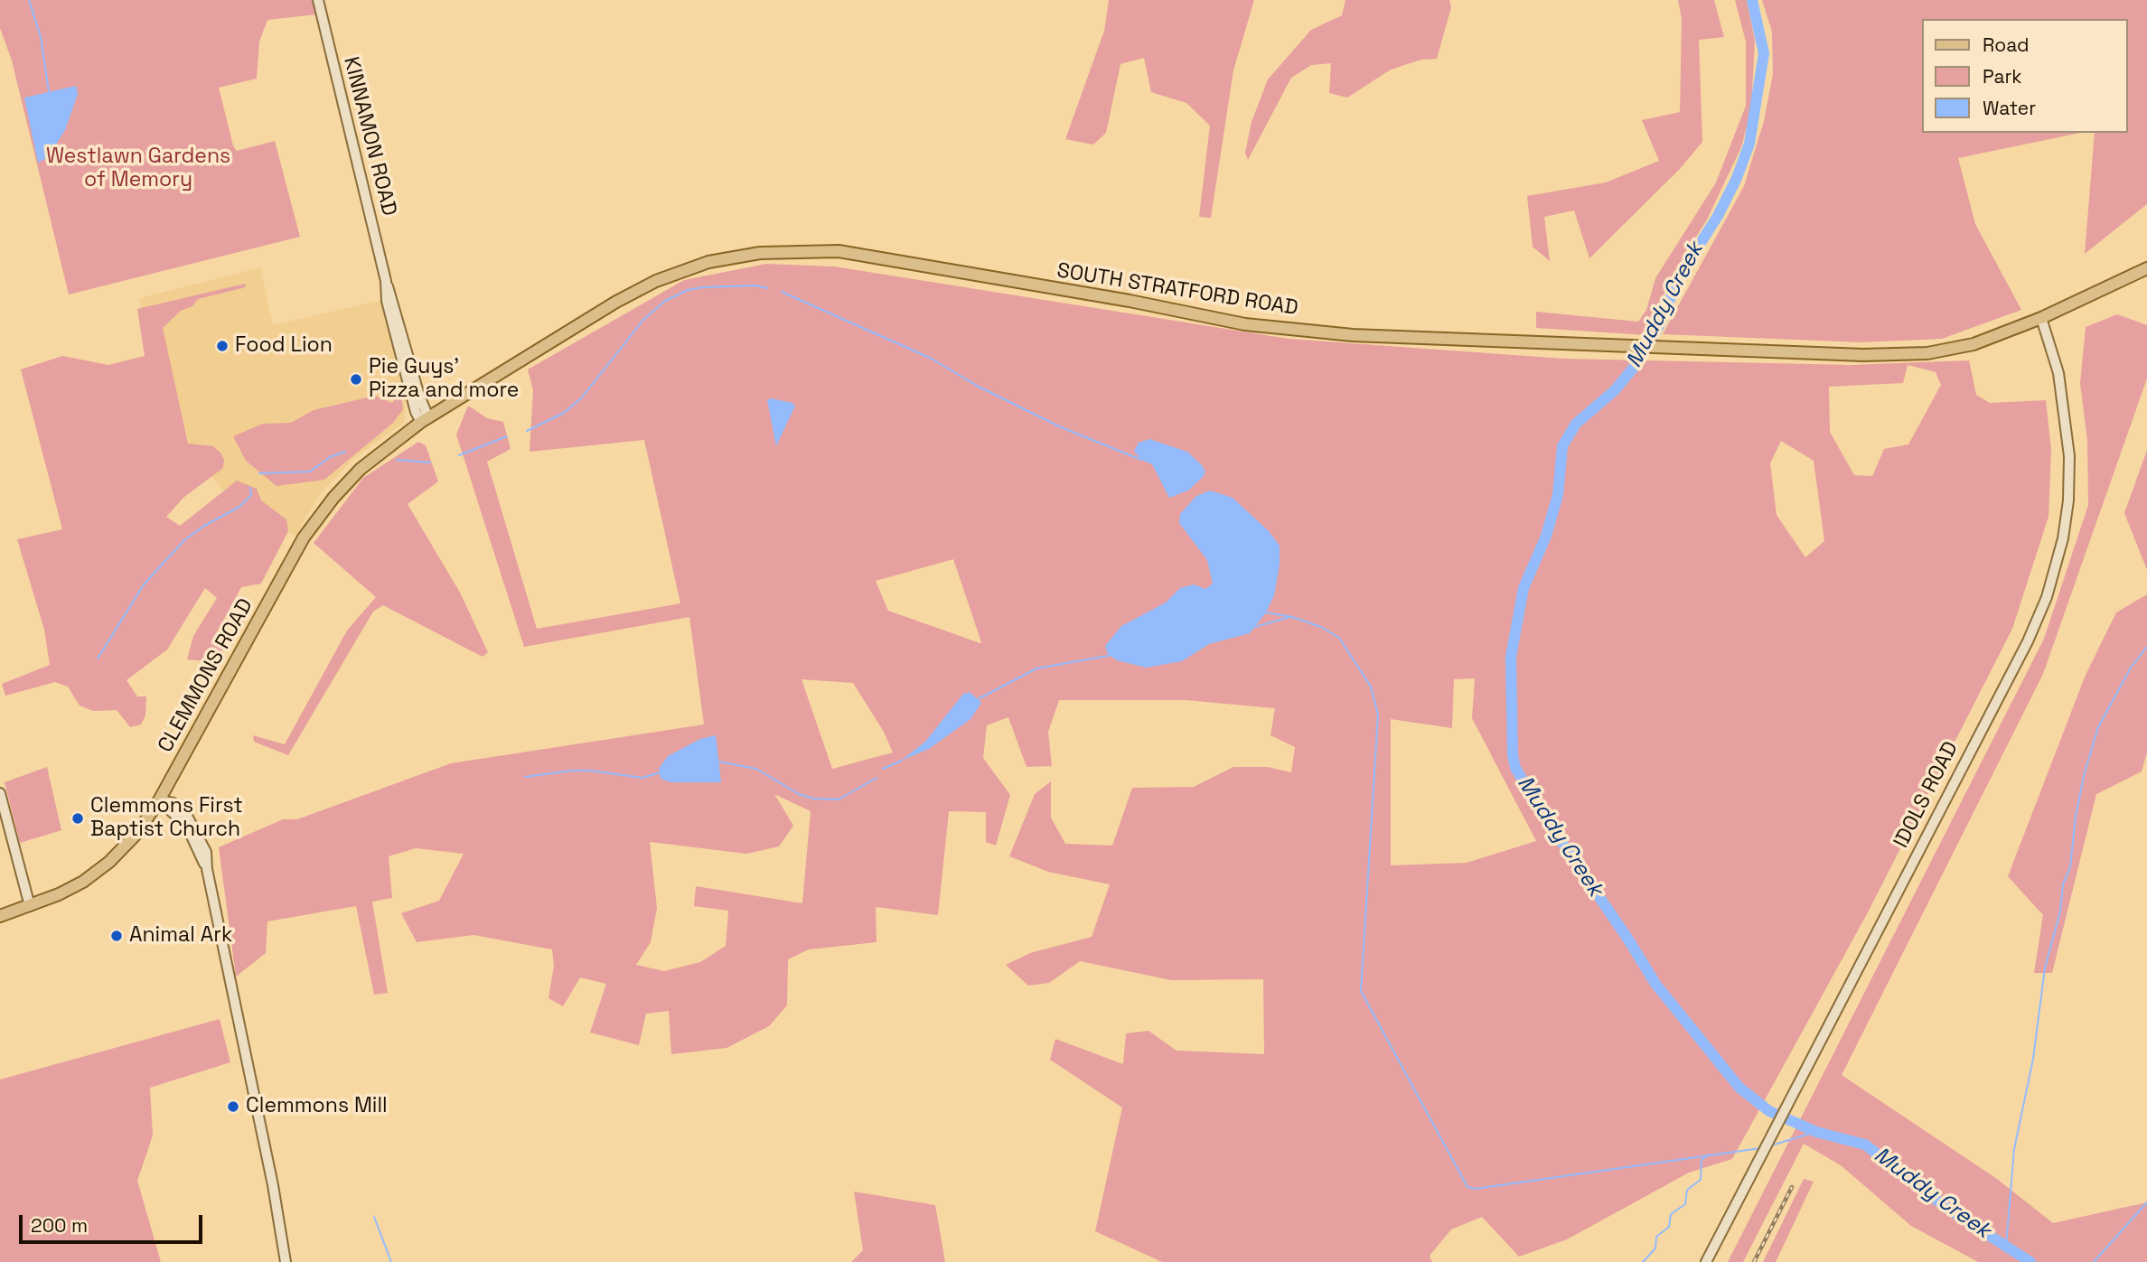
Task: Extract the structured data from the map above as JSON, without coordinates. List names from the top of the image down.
{
  "streets": {
    "main road": [
      "KINNAMON ROAD",
      "SOUTH STRATFORD ROAD",
      "CLEMMONS ROAD",
      "IDOLS ROAD"
    ]
  },
  "crossings": [
    ["KINNAMON ROAD", "SOUTH STRATFORD ROAD"],
    ["KINNAMON ROAD", "CLEMMONS ROAD"],
    ["SOUTH STRATFORD ROAD", "CLEMMONS ROAD"],
    ["SOUTH STRATFORD ROAD", "IDOLS ROAD"]
  ],
  "water": ["Muddy Creek"],
  "parks": ["Westlawn Gardens of Memory"],
  "places": [
    "Food Lion",
    "Pie Guys' Pizza and more",
    "Clemmons First Baptist Church",
    "Animal Ark",
    "Clemmons Mill"
  ],
  "legend": ["Road", "Park", "Water"],
  "scale_bar": "200 m"
}
